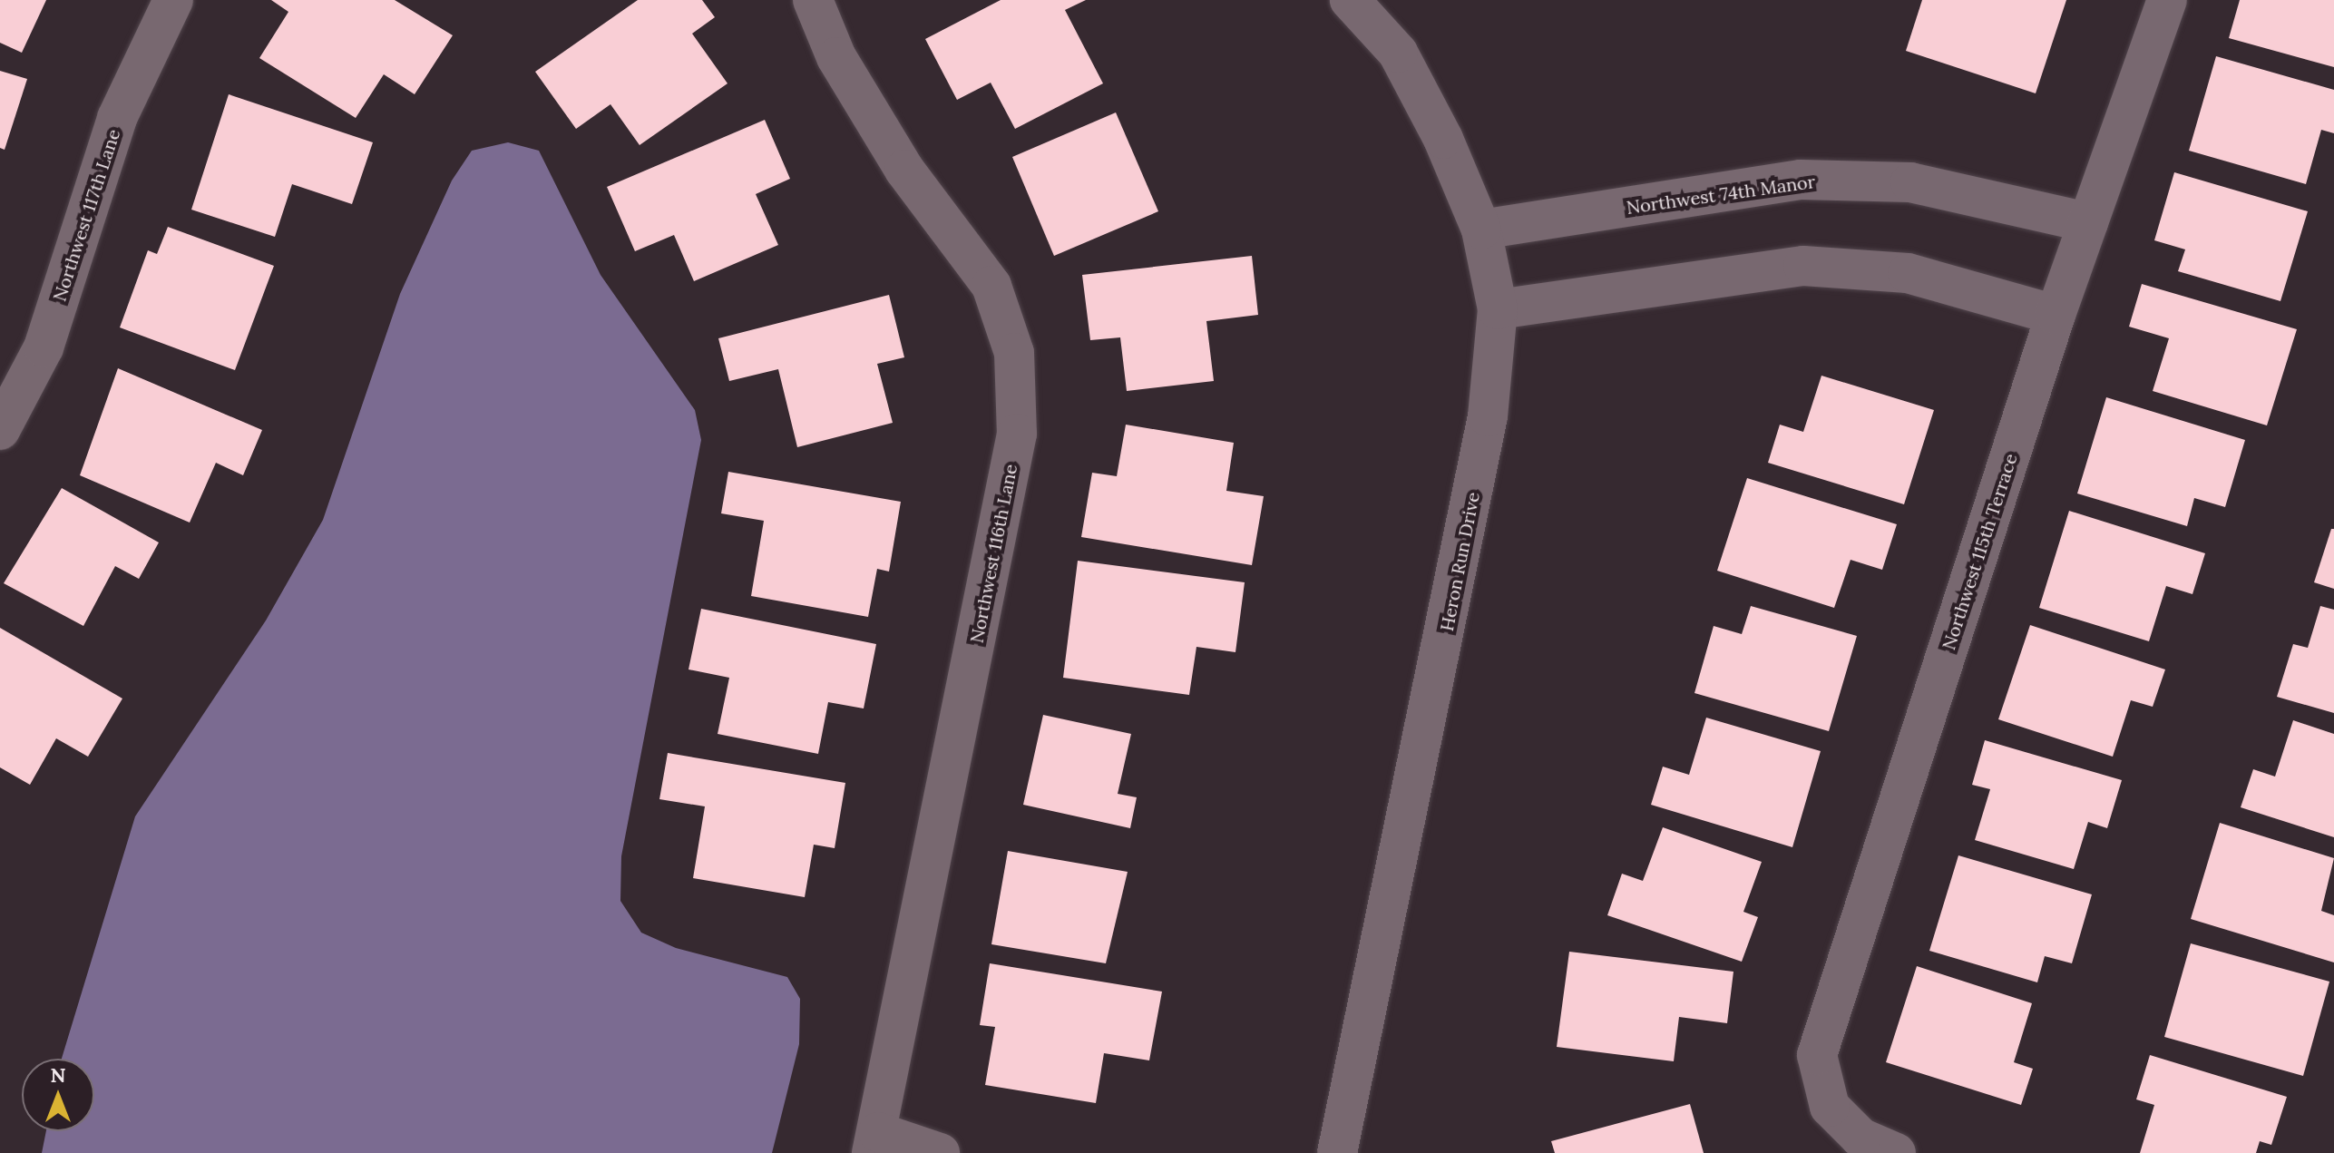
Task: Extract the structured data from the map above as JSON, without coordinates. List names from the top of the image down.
{
  "streets": {
    "street": [
      "Northwest 74th Manor",
      "Northwest 117th Lane",
      "Northwest 115th Terrace",
      "Northwest 116th Lane",
      "Heron Run Drive"
    ]
  },
  "crossings": [
    ["Northwest 74th Manor", "Northwest 115th Terrace"],
    ["Northwest 74th Manor", "Heron Run Drive"]
  ],
  "north": "top"
}
